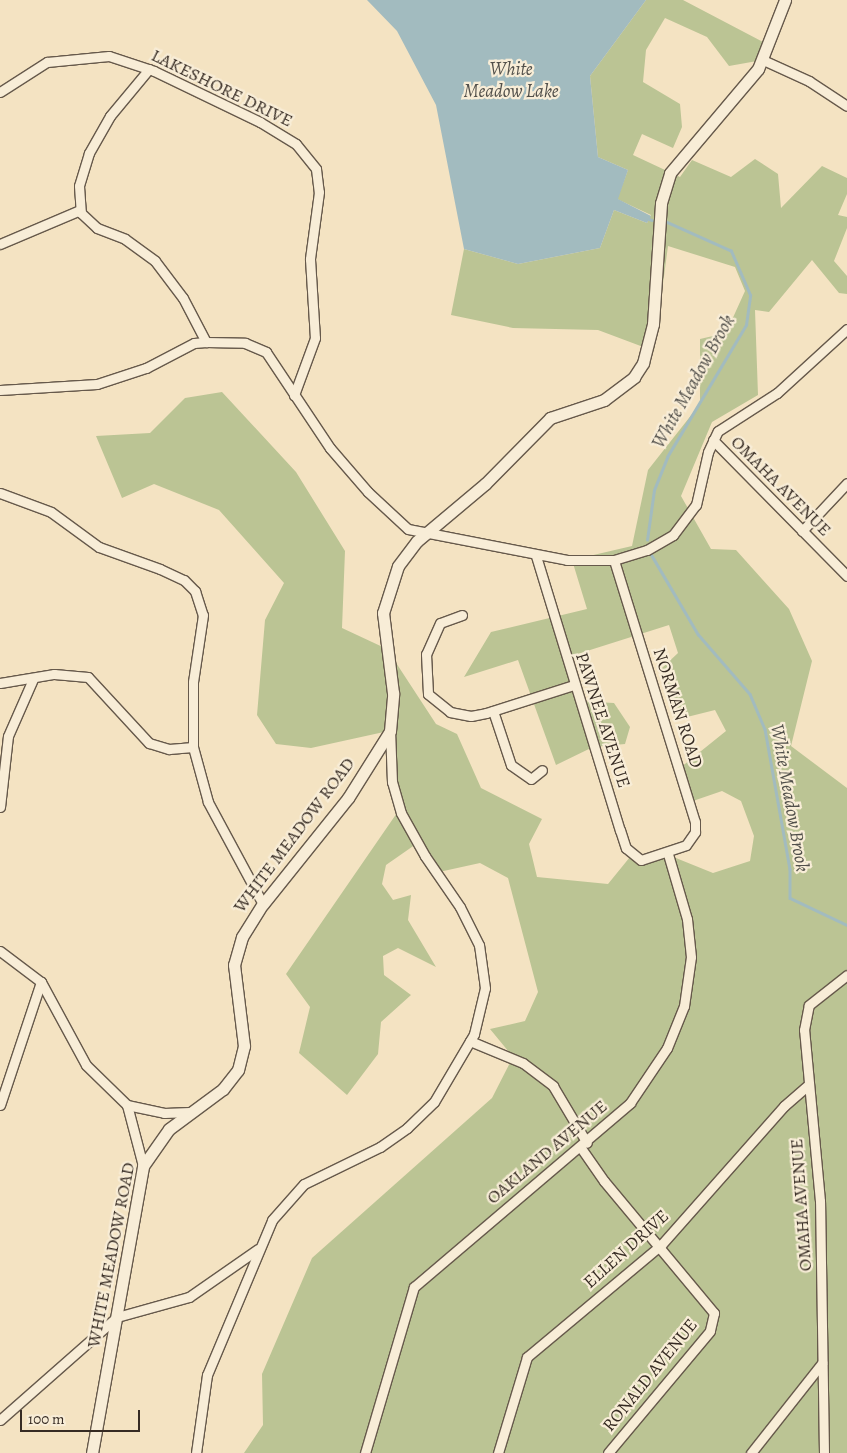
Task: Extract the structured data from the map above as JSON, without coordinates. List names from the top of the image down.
{
  "streets": {
    "street": [
      "LAKESHORE DRIVE",
      "OMAHA AVENUE",
      "NORMAN ROAD",
      "PAWNEE AVENUE",
      "WHITE MEADOW ROAD",
      "OAKLAND AVENUE",
      "ELLEN DRIVE",
      "RONALD AVENUE"
    ]
  },
  "crossings": [
    ["OMAHA AVENUE", "ELLEN DRIVE"],
    ["NORMAN ROAD", "PAWNEE AVENUE"],
    ["NORMAN ROAD", "OAKLAND AVENUE"],
    ["PAWNEE AVENUE", "OAKLAND AVENUE"],
    ["ELLEN DRIVE", "RONALD AVENUE"]
  ],
  "water": ["White Meadow Lake", "White Meadow Brook"],
  "scale_bar": "100 m"
}
